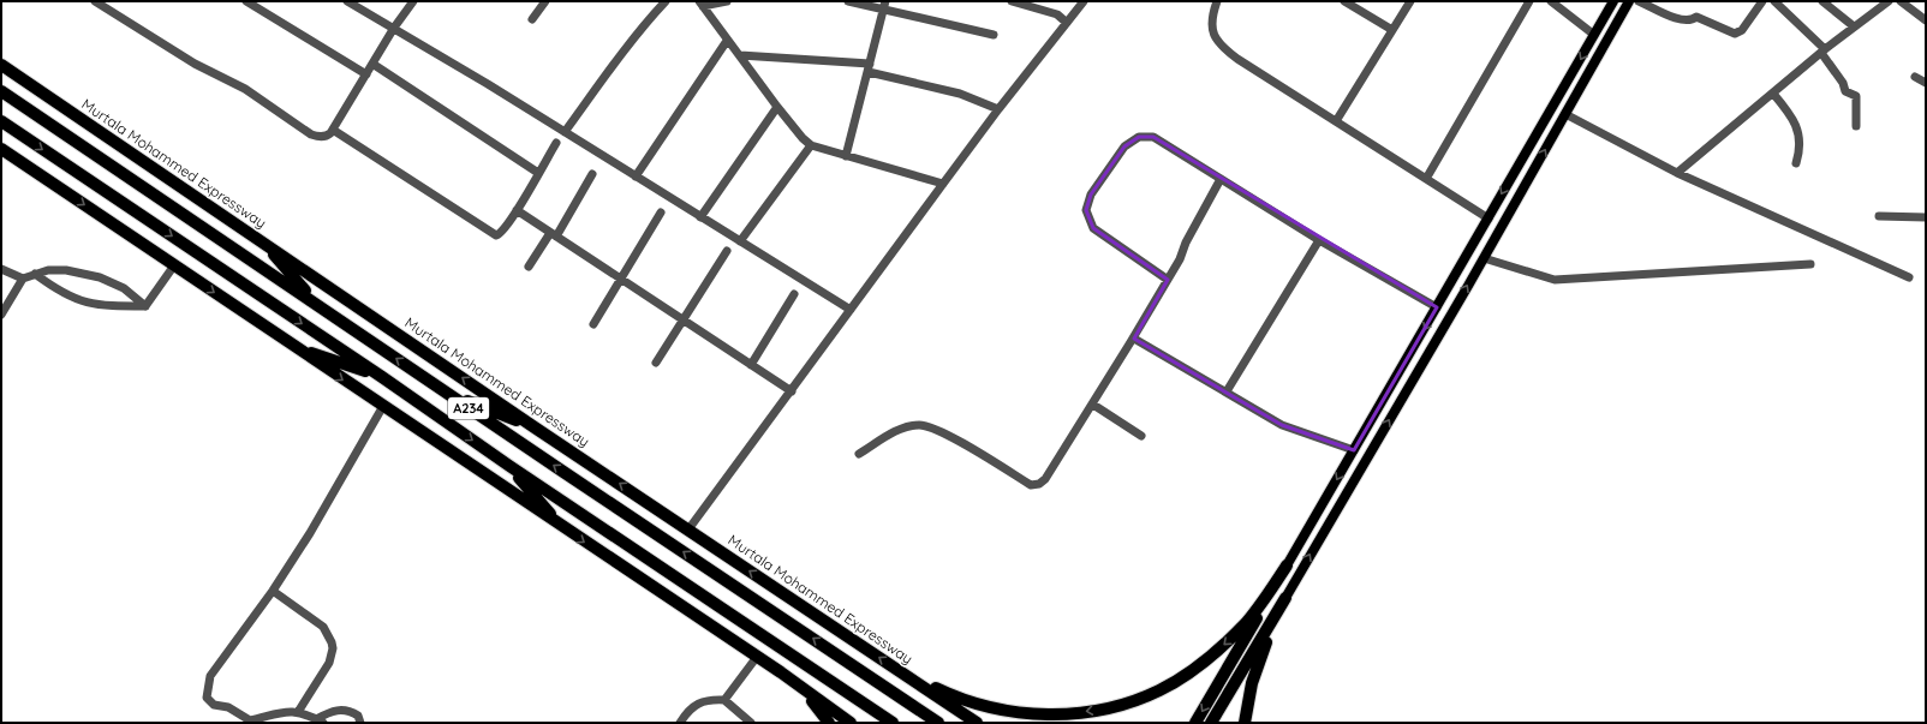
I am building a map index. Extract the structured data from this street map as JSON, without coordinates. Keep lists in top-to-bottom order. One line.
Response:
{"streets":{"highway":["Murtala Mohammed Expressway","A234"]}}
